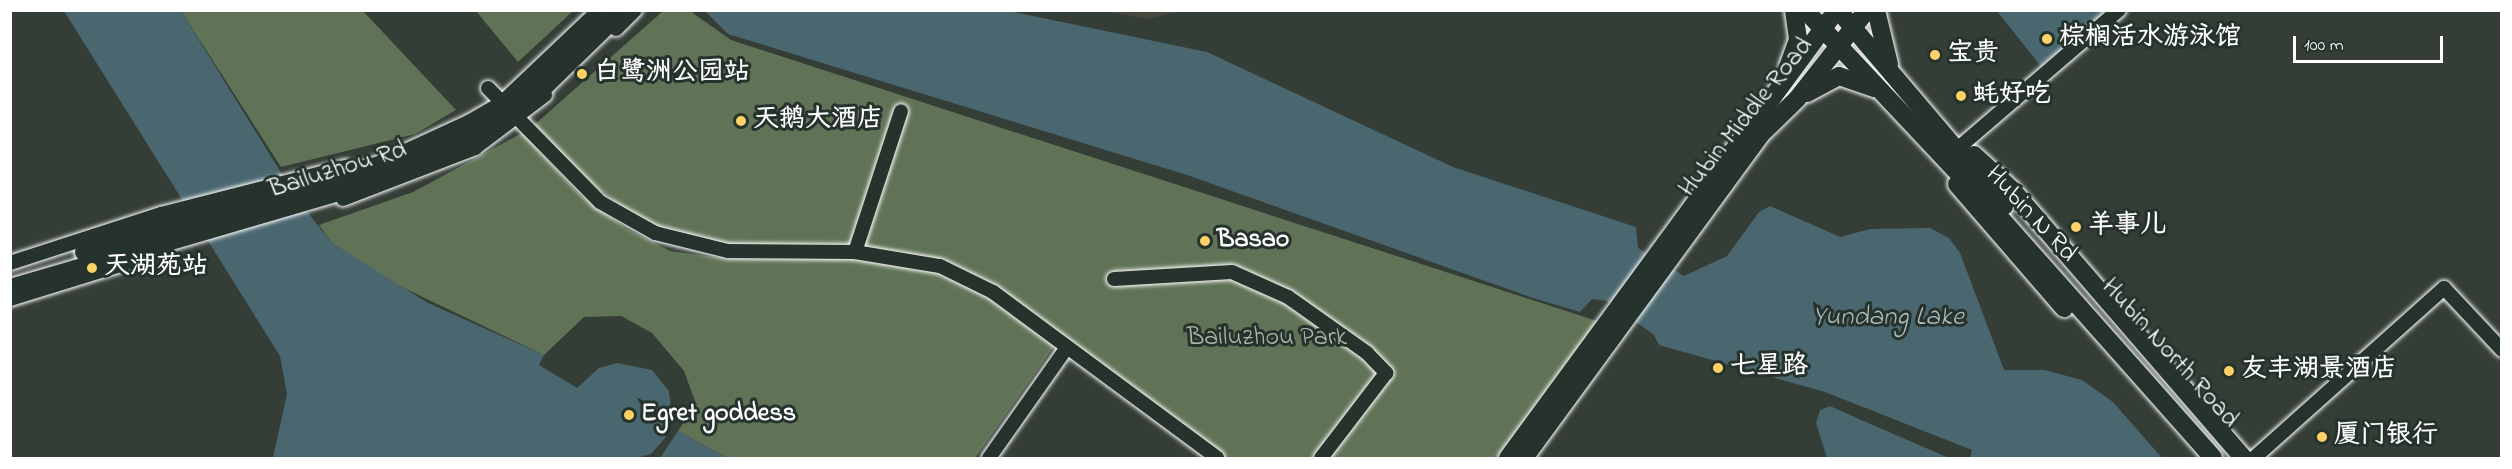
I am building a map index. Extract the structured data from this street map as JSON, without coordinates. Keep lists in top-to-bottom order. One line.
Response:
{"streets":{"main road":["Hubin Middle Road","Bailuzhou Rd","Hubin N Rd","Hubin North Road"]},"crossings":[["Hubin Middle Road","Hubin N Rd"],["Hubin Middle Road","Hubin North Road"]],"water":["Yundang Lake"],"parks":["Bailuzhou Park"],"places":["棕榈活水游泳馆","宝贵","白鹭洲公园站","蚝好吃","天鹅大酒店","羊事儿","Basao","天湖苑站","七星路","友丰湖景酒店","Egret goddess","厦门银行"],"scale_bar":"100 m"}
